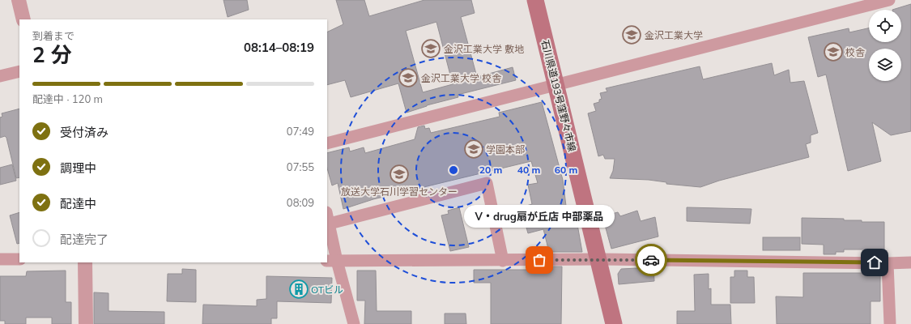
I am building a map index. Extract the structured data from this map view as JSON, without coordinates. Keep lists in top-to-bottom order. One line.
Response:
{"streets":{"main road":["石川県道193号窪野々市線"]},"places":{"school or university":["金沢工業大学","金沢工業大学 敷地","校舎","金沢工業大学 校舎","学園本部","放送大学石川学習センター"],"other":["V・drug扇が丘店 中部薬品"],"building":["OTビル"]},"page":{"heading":["2 分","到着まで","08:14–08:19"],"bar":"配達中 · 120 m","list":[["受付済み","07:49"],["調理中","07:55"],["配達中","08:09"],"配達完了"],"bubble":"V・drug扇が丘店 中部薬品"},"rings":["20 m","40 m","60 m"]}
